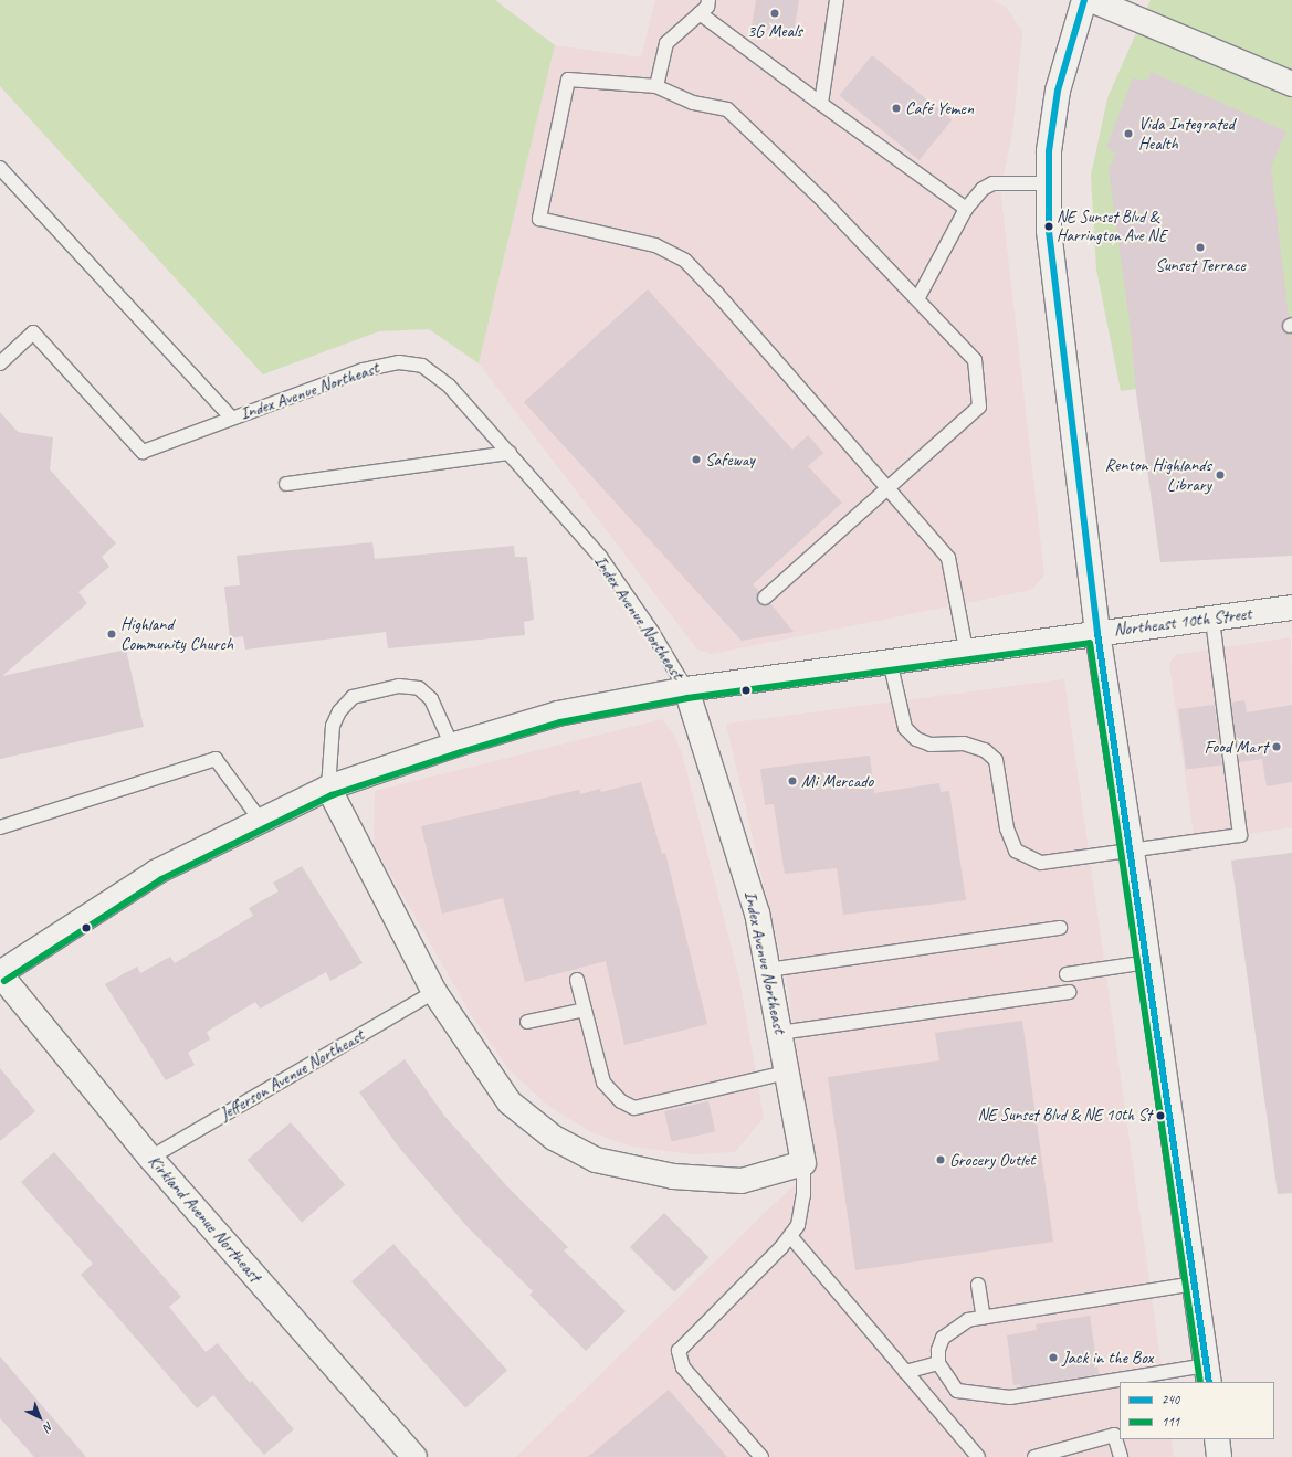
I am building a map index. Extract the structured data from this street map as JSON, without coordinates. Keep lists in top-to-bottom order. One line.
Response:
{"streets":{"street":["Index Avenue Northeast","Northeast 10th Street","Kirkland Avenue Northeast"],"lane":["Jefferson Avenue Northeast"]},"crossings":[["Index Avenue Northeast","Northeast 10th Street"],["Northeast 10th Street","Kirkland Avenue Northeast"],["Jefferson Avenue Northeast","Kirkland Avenue Northeast"]],"places":["3G Meals","Café Yemen","Vida Integrated Health","NE Sunset Blvd & Harrington Ave NE","Sunset Terrace","Safeway","Renton Highlands Library","Highland Community Church","Food Mart","Mi Mercado","NE Sunset Blvd & NE 10th St","Grocery Outlet","Jack in the Box"],"lines":["transit line 240","transit line 111"],"legend":["240","111"],"north":"bottom right"}
